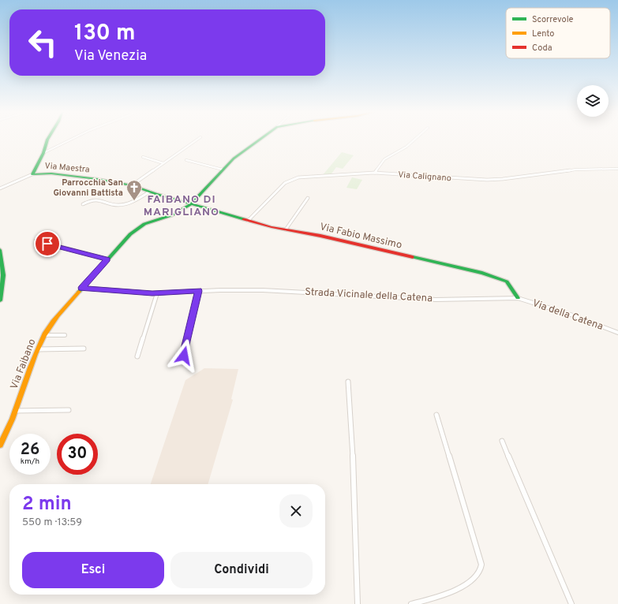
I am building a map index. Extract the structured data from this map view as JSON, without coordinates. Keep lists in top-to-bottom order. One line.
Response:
{"streets":{"street":["Via Maestra","Via Calignano","Via Fabio Massimo","Strada Vicinale della Catena","Via della Catena","Via Faibano"]},"crossings":[["Via Maestra","Via Fabio Massimo"],["Via Maestra","Via Faibano"],["Via Calignano","Via Fabio Massimo"],["Via Fabio Massimo","Strada Vicinale della Catena"],["Via Fabio Massimo","Via della Catena"],["Via Fabio Massimo","Via Faibano"],["Strada Vicinale della Catena","Via della Catena"],["Strada Vicinale della Catena","Via Faibano"]],"districts":["FAIBANO DI MARIGLIANO"],"places":{"church":["Parrocchia San Giovanni Battista"]},"legend":["Scorrevole","Lento","Coda"],"page":{"turn":["130 m","Via Venezia"],"speed":"26 km/h","limit":"30","heading":["2 min","550 m · 13:59"],"buttons":["Esci","Condividi"]}}
